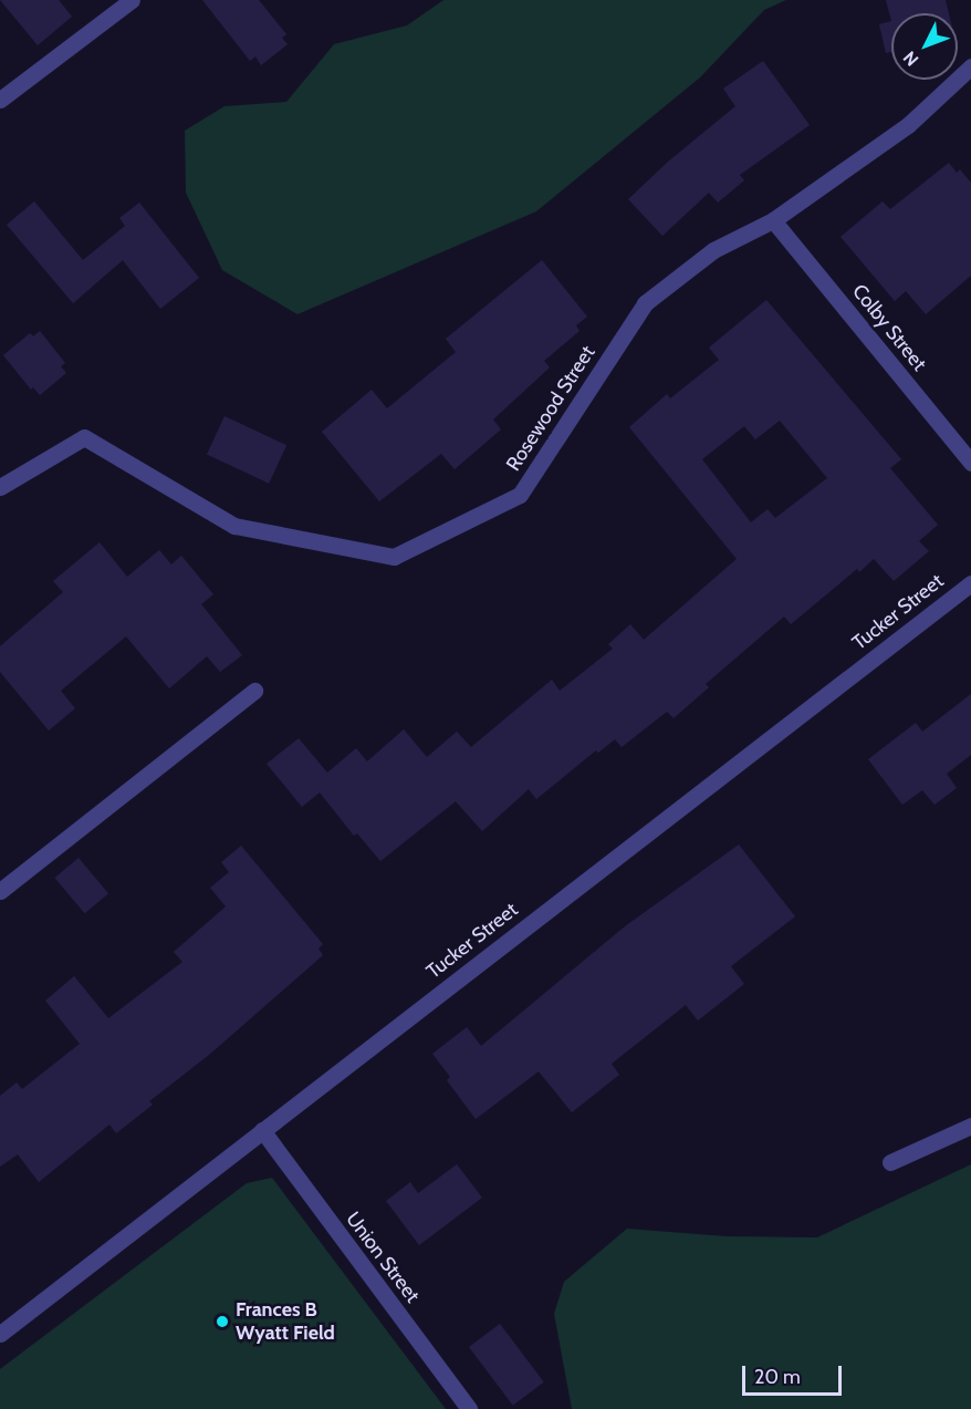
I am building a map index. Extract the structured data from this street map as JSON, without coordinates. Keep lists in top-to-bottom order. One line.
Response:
{"streets":{"street":["Colby Street","Rosewood Street","Tucker Street","Union Street"]},"crossings":[["Colby Street","Rosewood Street"],["Tucker Street","Union Street"]],"places":["Frances B Wyatt Field"],"scale_bar":"20 m","north":"bottom left"}
